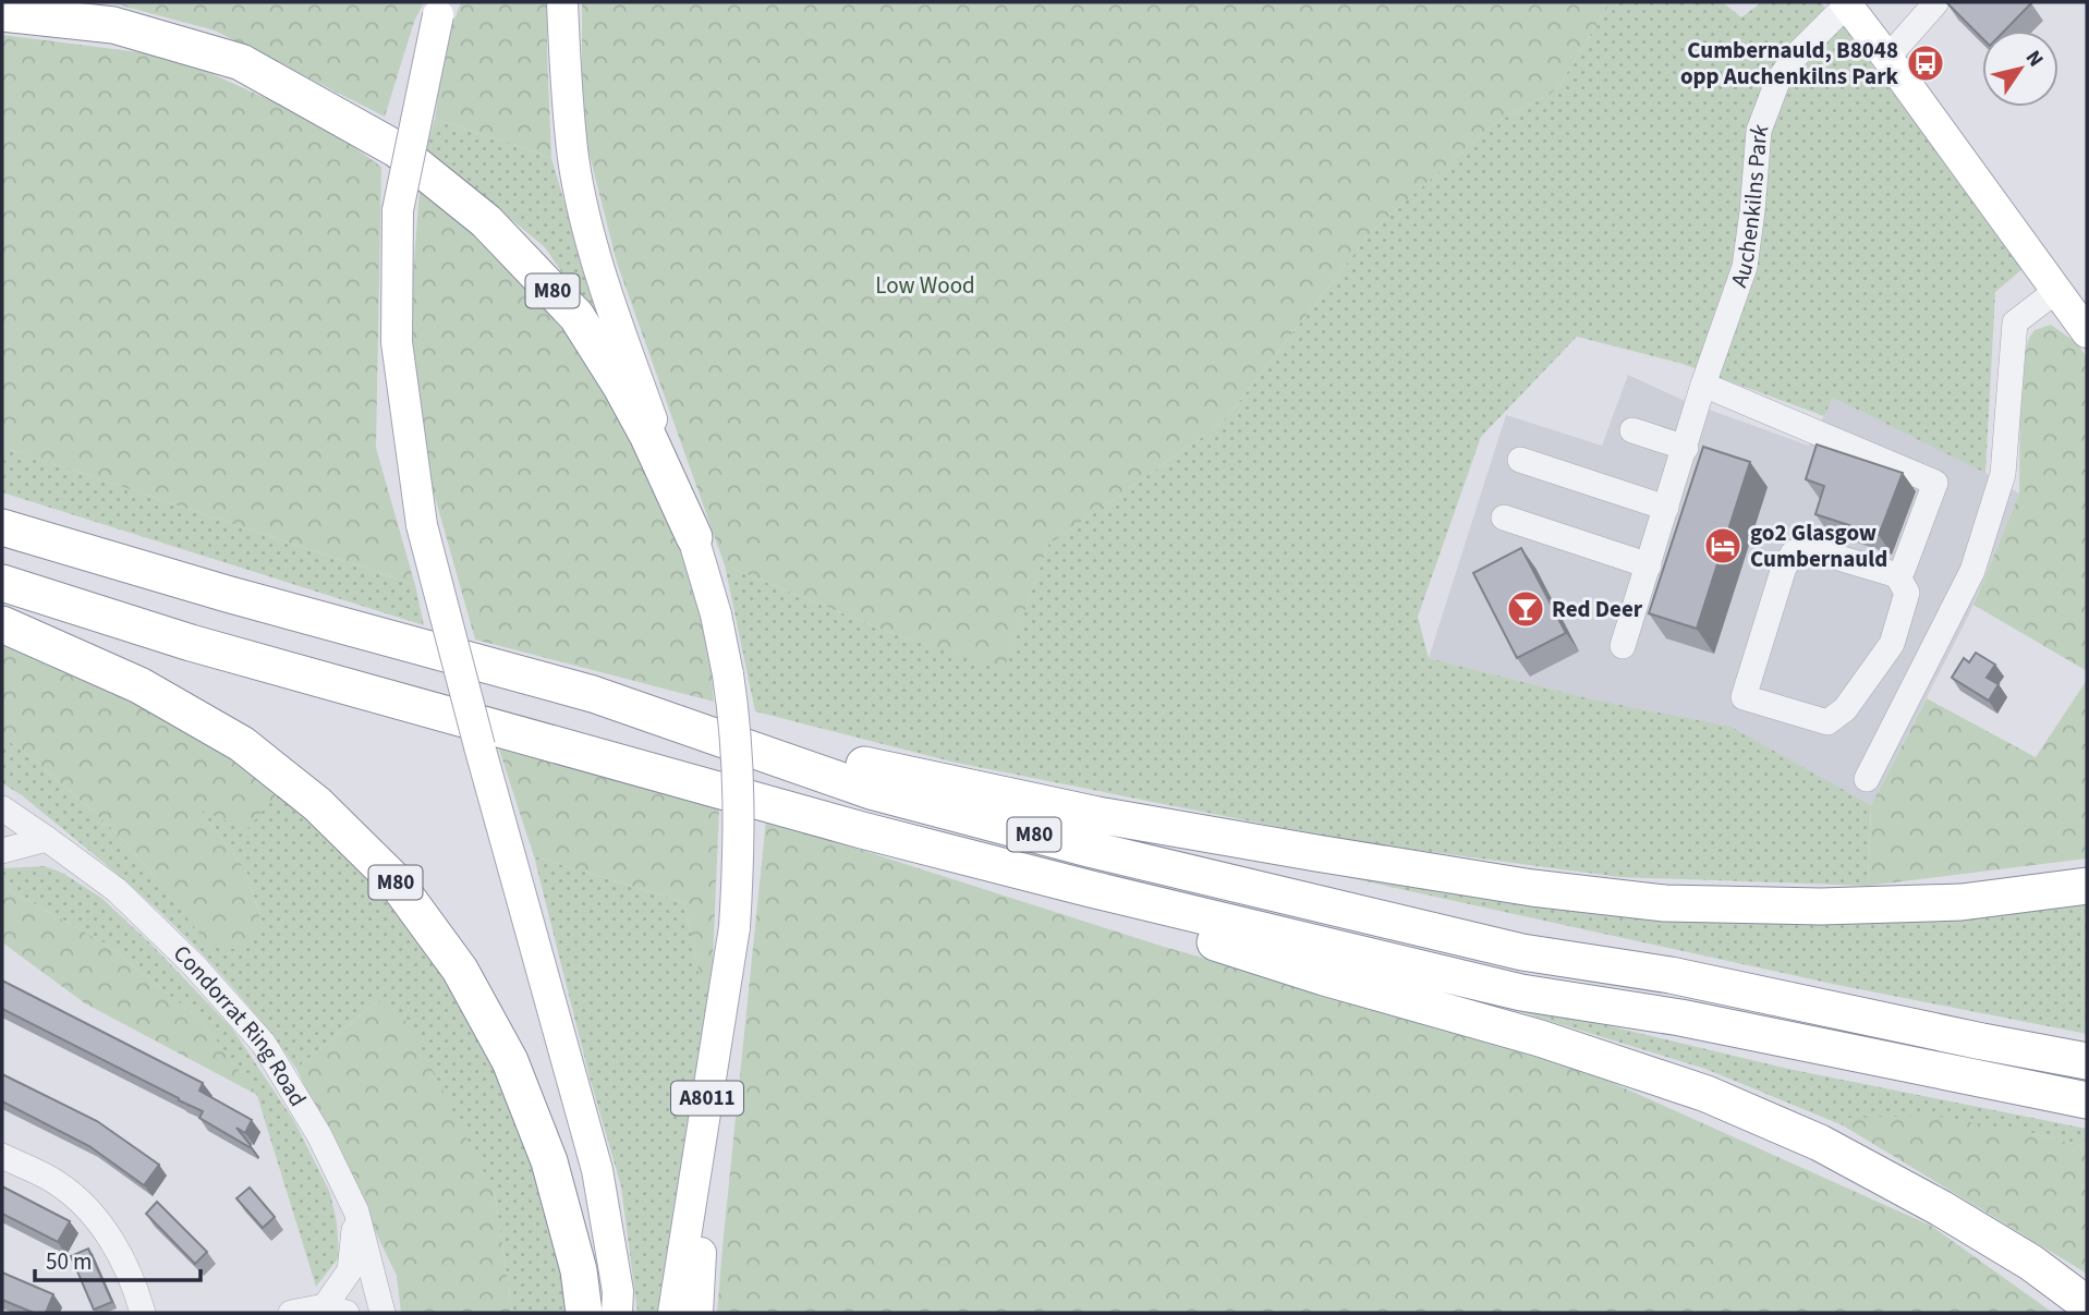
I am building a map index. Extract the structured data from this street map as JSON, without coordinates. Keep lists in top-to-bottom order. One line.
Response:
{"streets":{"highway":["M80"],"main road":["A8011"],"street":["Auchenkilns Park","Condorrat Ring Road"]},"crossings":[["M80","A8011"]],"parks":["Low Wood"],"places":{"bus stop":["Cumbernauld, B8048 opp Auchenkilns Park"],"hotel":["go2 Glasgow Cumbernauld"],"bar":["Red Deer"]},"scale_bar":"50 m","north":"top right"}
